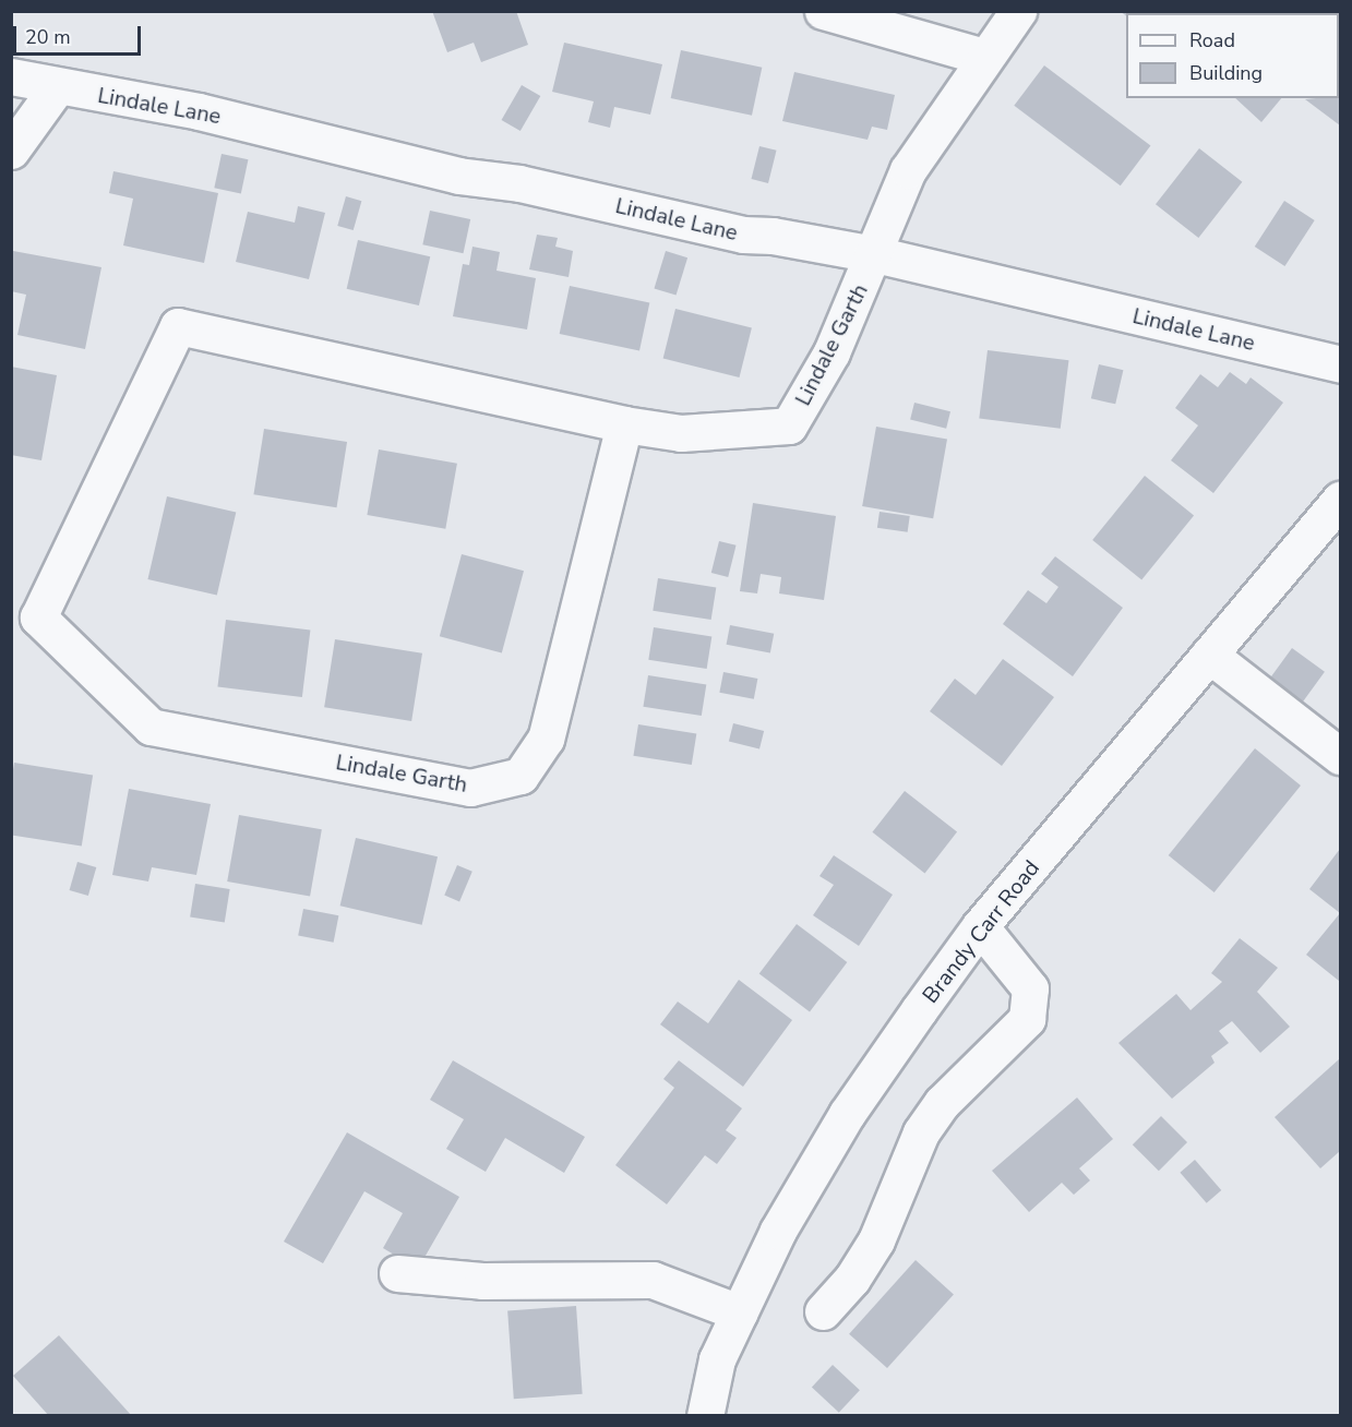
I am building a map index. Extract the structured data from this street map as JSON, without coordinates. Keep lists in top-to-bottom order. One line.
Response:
{"streets":{"street":["Lindale Lane","Lindale Garth","Brandy Carr Road"]},"crossings":[["Lindale Lane","Lindale Garth"]],"legend":["Road","Building"],"scale_bar":"20 m"}
